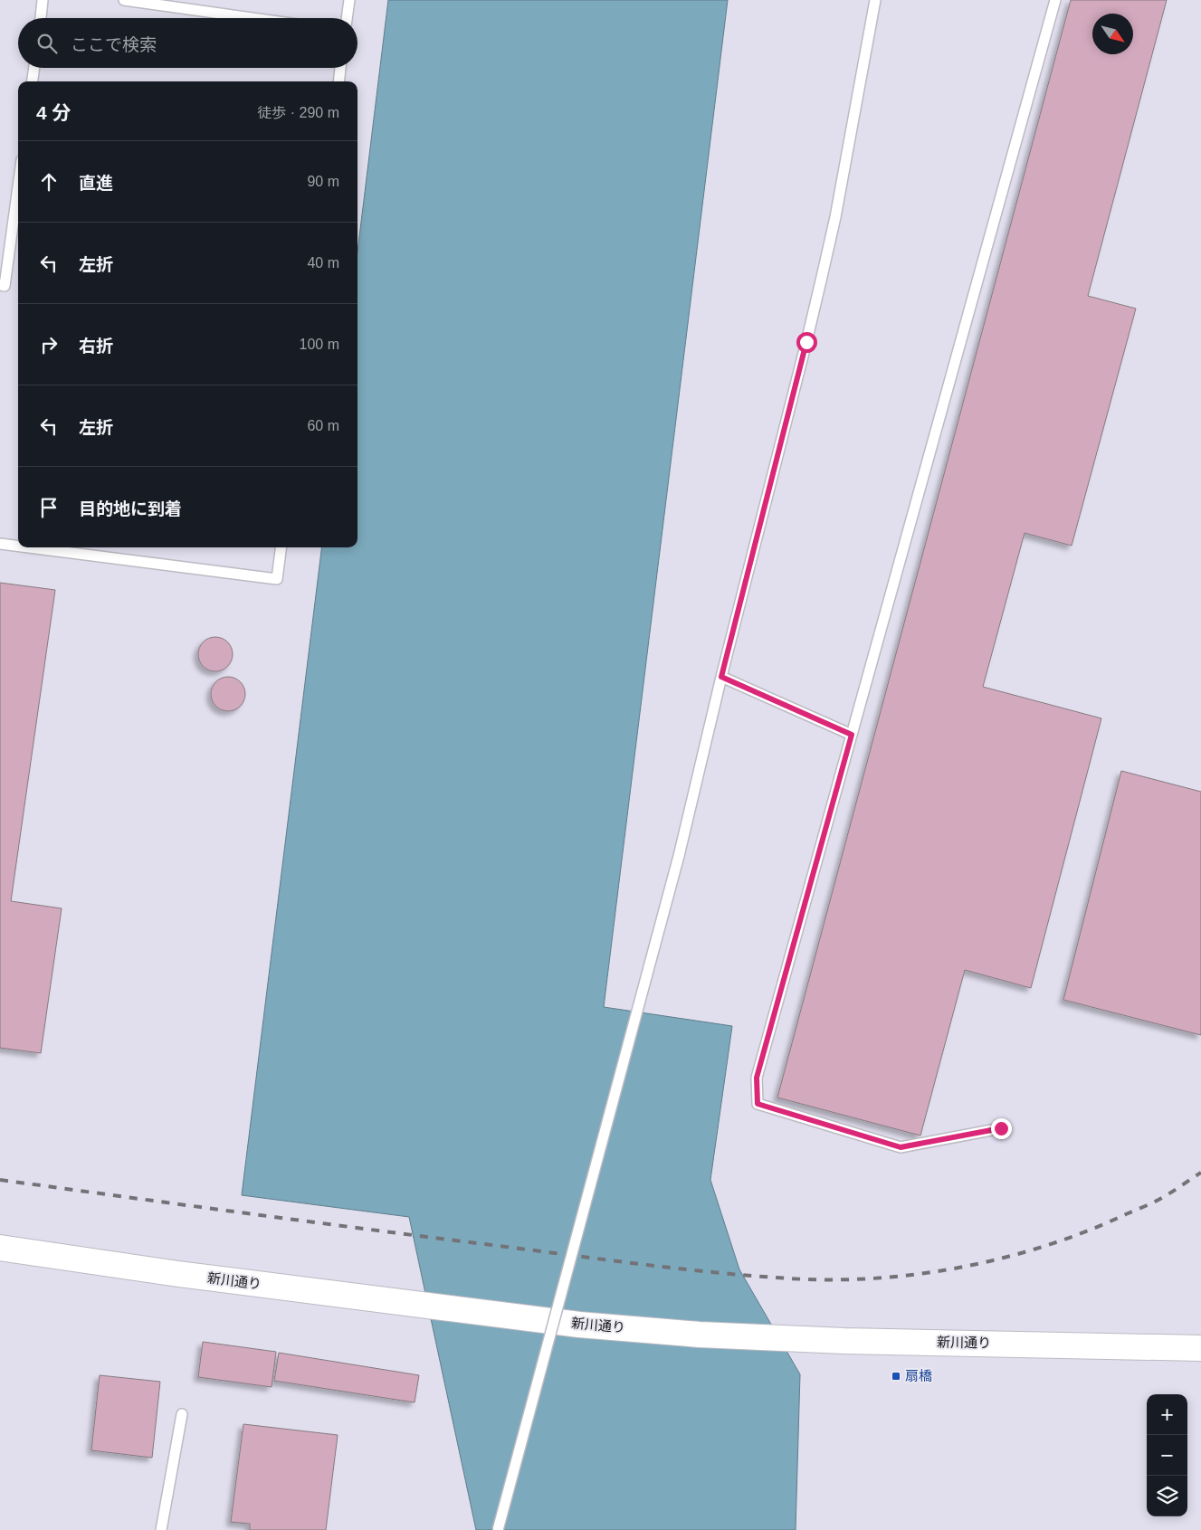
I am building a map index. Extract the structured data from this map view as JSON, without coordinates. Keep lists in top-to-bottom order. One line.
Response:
{"streets":{"main road":["新川通り"]},"places":{"transit":["扇橋"]},"north":"bottom right","page":{"search":"ここで検索","heading":["4 分","徒歩 · 290 m"],"list":[["直進","90 m"],["左折","40 m"],["右折","100 m"],["左折","60 m"],"目的地に到着"],"map_buttons":["+","−"]}}
